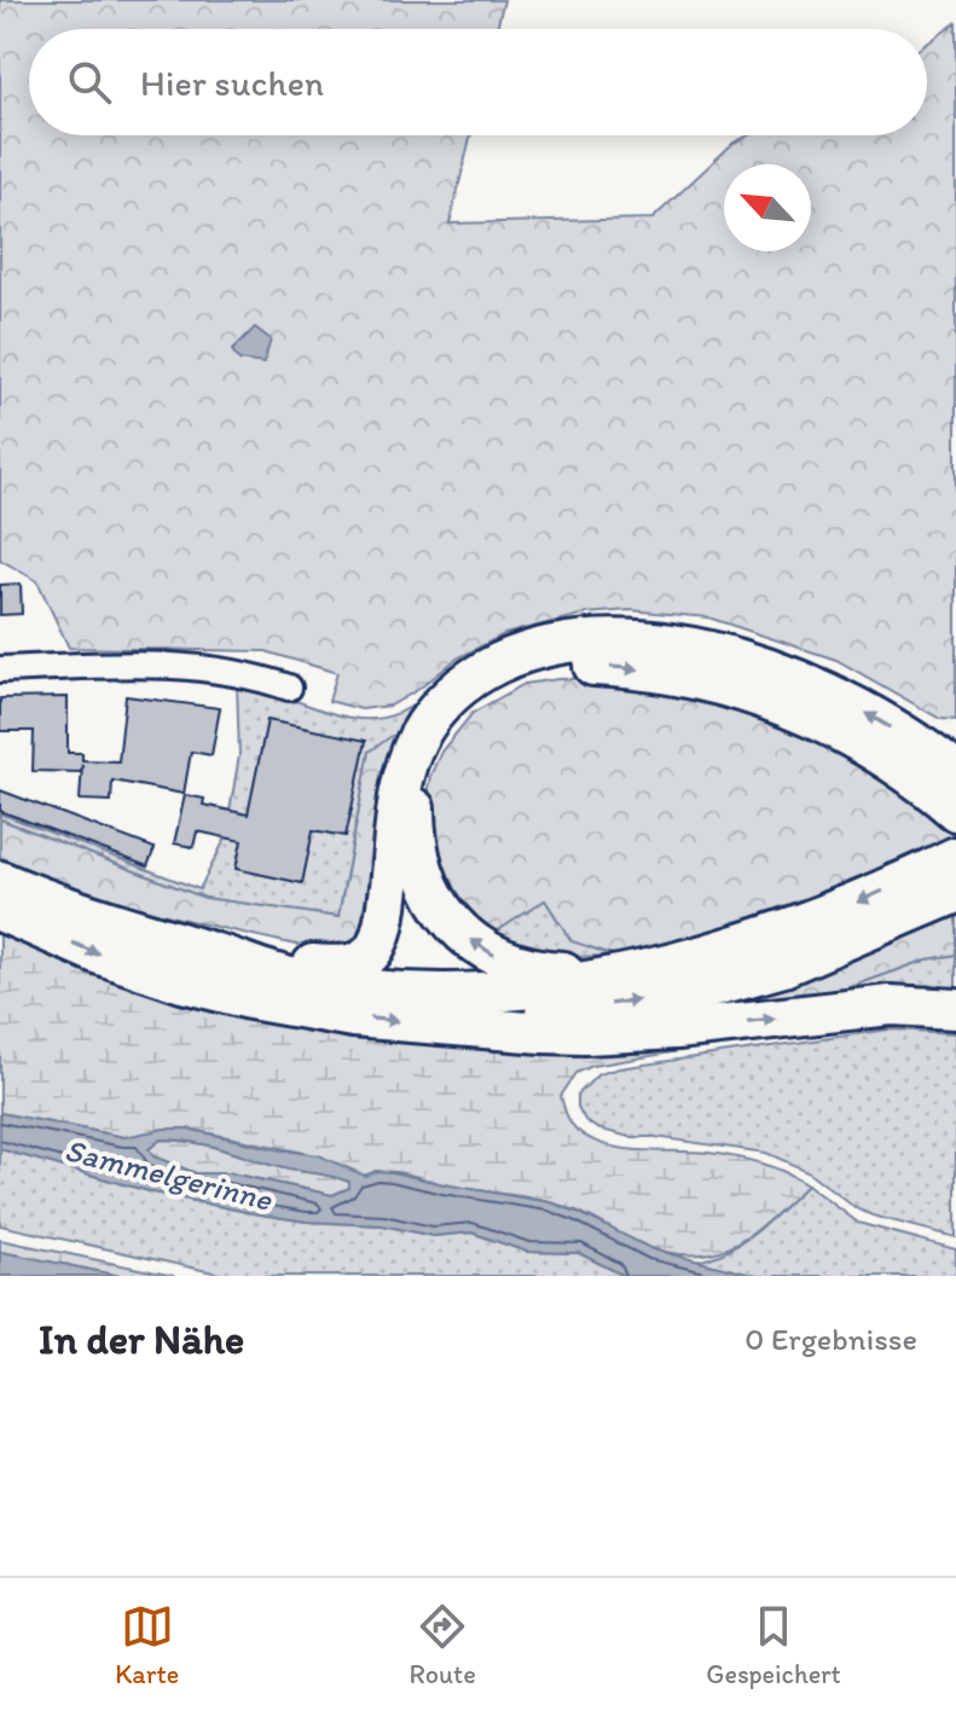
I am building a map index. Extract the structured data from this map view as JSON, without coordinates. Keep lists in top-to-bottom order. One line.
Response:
{"water":["Sammelgerinne"],"north":"top left","page":{"search":"Hier suchen","heading":["In der Nähe","0 Ergebnisse"],"nav":["Karte","Route","Gespeichert"]}}
